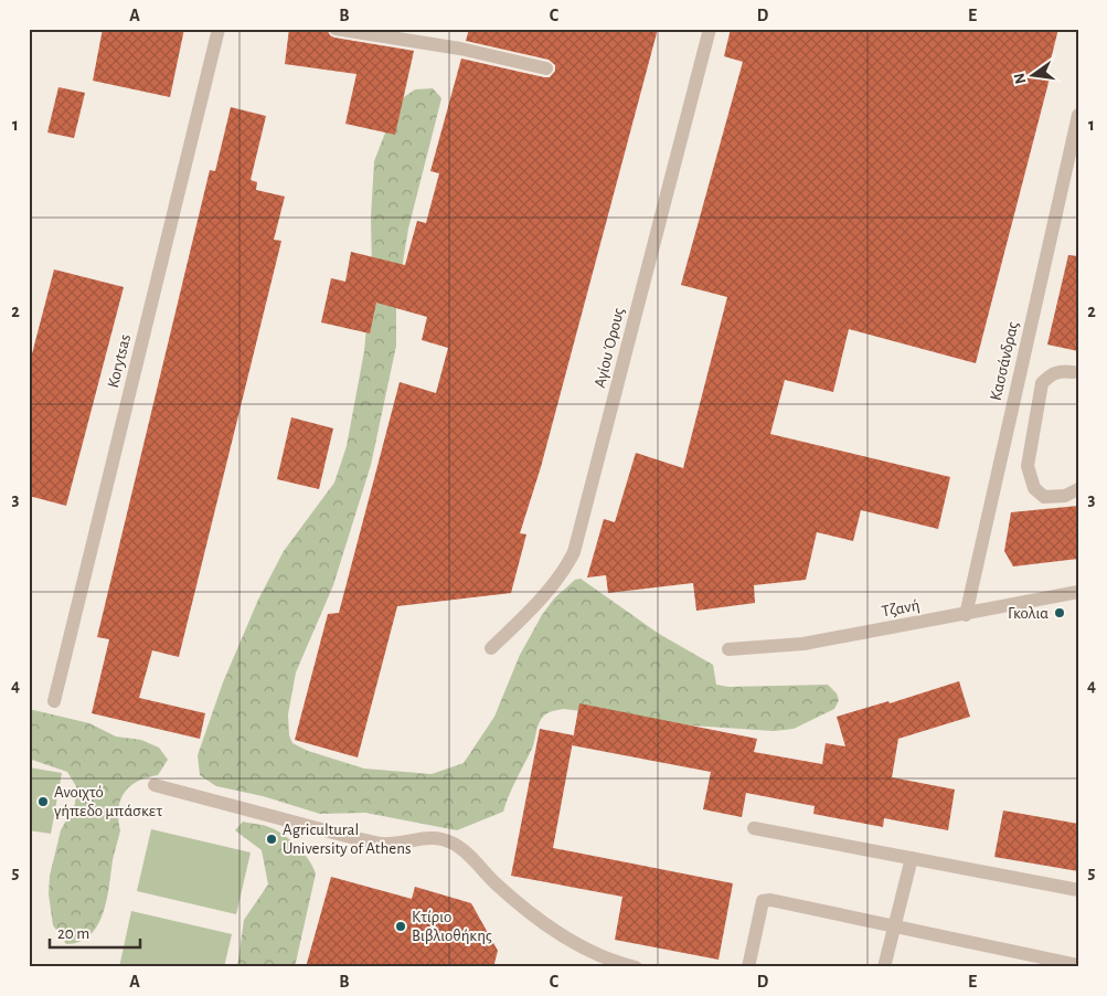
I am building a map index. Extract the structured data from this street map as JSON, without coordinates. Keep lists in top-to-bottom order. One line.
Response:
{"streets":{"street":["Αγίου Όρους","Korytsas","Κασσάνδρας","Τζανή"]},"crossings":[["Κασσάνδρας","Τζανή"]],"places":["Γκολια","Ανοιχτό γήπεδο μπάσκετ","Agricultural University of Athens","Κτίριο Βιβλιοθήκης"],"scale_bar":"20 m","north":"left","grid":{"columns":["A","B","C","D","E"],"rows":["1","2","3","4","5"]}}
